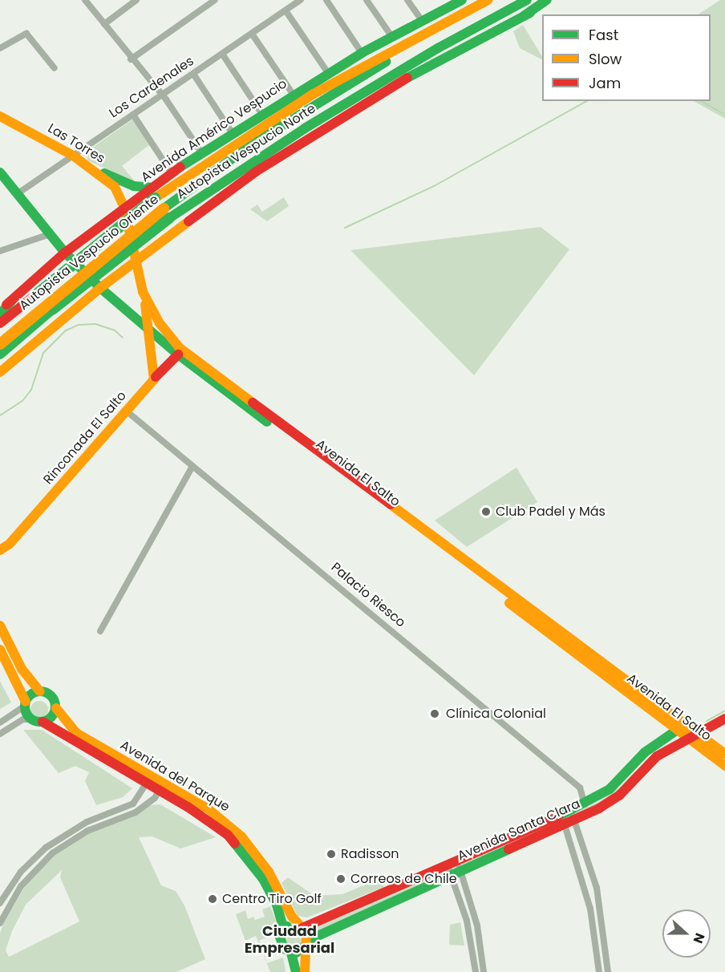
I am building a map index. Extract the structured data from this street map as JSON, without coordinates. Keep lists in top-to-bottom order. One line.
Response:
{"streets":{"main road":["Avenida Américo Vespucio","Las Torres","Autopista Vespucio Norte","Autopista Vespucio Oriente","Rinconada El Salto","Avenida El Salto","Avenida del Parque","Avenida Santa Clara"],"street":["Los Cardenales","Palacio Riesco"]},"crossings":[["Los Cardenales","Las Torres"],["Los Cardenales","Avenida El Salto"],["Avenida Américo Vespucio","Las Torres"],["Avenida Américo Vespucio","Autopista Vespucio Norte"],["Avenida Américo Vespucio","Avenida El Salto"],["Las Torres","Avenida El Salto"],["Autopista Vespucio Norte","Autopista Vespucio Oriente"],["Rinconada El Salto","Avenida El Salto"],["Rinconada El Salto","Palacio Riesco"],["Avenida El Salto","Avenida Santa Clara"],["Palacio Riesco","Avenida Santa Clara"],["Avenida del Parque","Avenida Santa Clara"]],"districts":["Ciudad Empresarial"],"places":["Club Padel y Más","Clínica Colonial","Radisson","Correos de Chile","Centro Tiro Golf"],"legend":["Fast","Slow","Jam"],"north":"right"}
